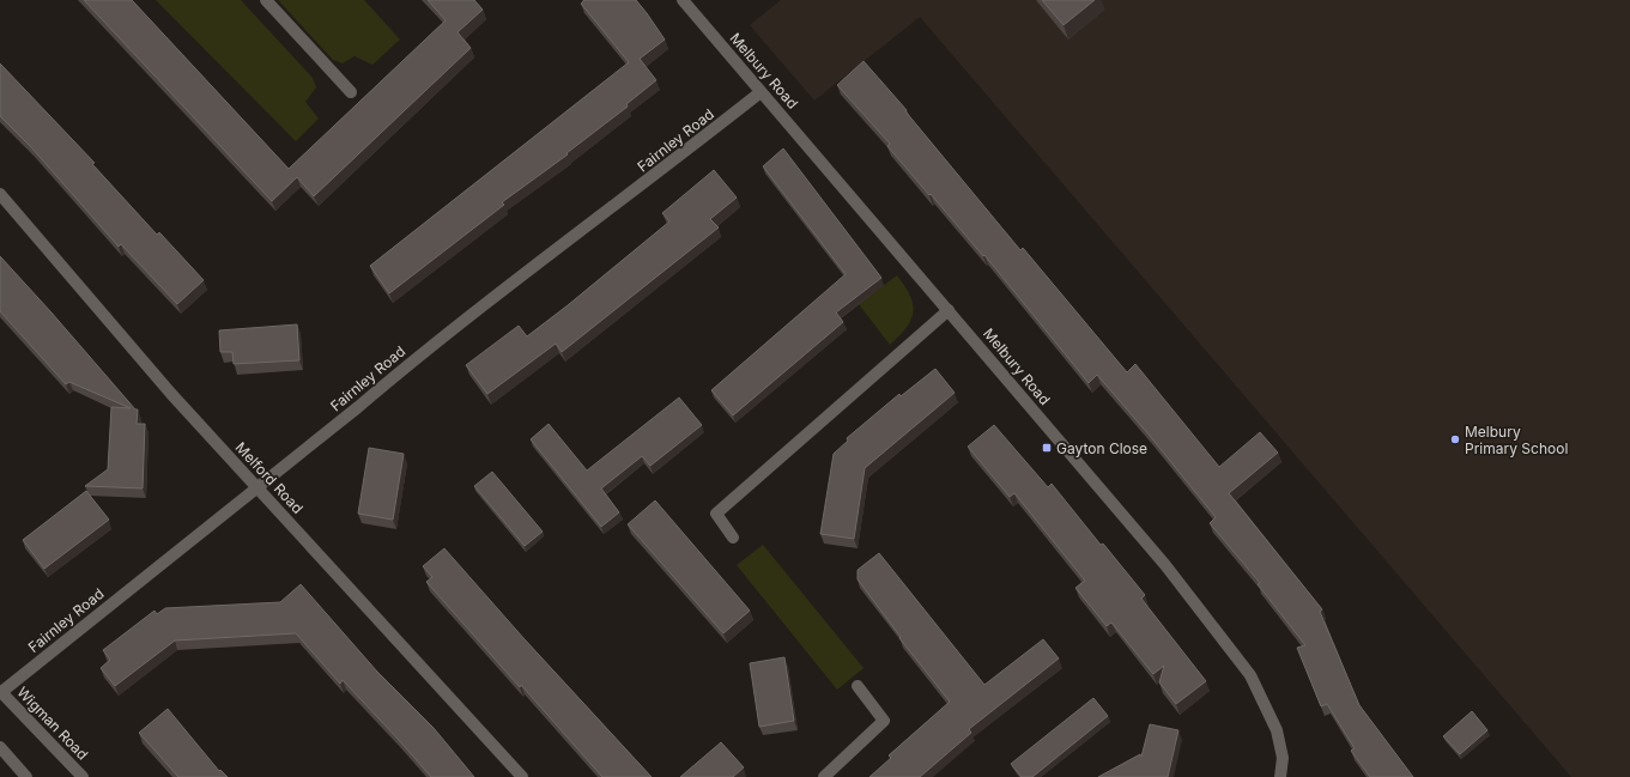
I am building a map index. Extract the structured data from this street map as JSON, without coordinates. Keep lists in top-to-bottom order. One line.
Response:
{"streets":{"street":["Melbury Road","Fairnley Road","Melford Road","Wigman Road"]},"crossings":[["Melbury Road","Fairnley Road"],["Fairnley Road","Melford Road"],["Fairnley Road","Wigman Road"]],"places":{"other":["Melbury Primary School"],"transit":["Gayton Close"]}}
